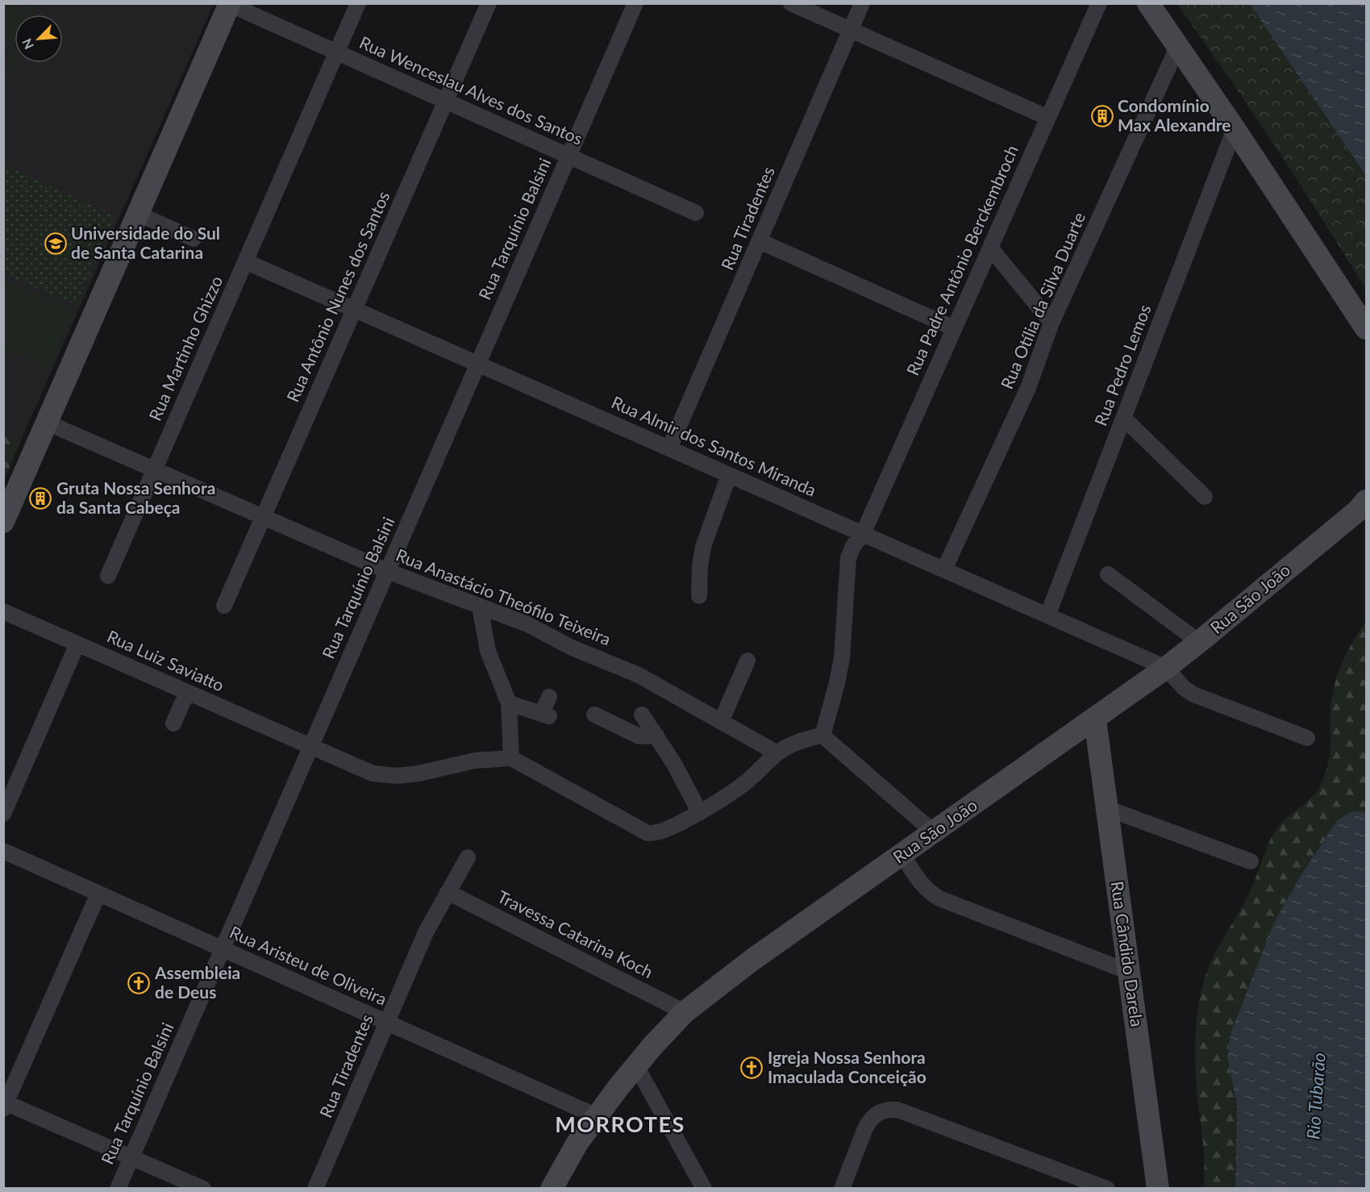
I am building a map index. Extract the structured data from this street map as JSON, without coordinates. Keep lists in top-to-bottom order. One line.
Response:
{"streets":{"main road":["Rua São João","Rua Cândido Darela"],"street":["Rua Wenceslau Alves dos Santos","Rua Tiradentes","Rua Tarquínio Balsini","Rua Padre Antônio Berckembroch","Rua Antônio Nunes dos Santos","Rua Otília da Silva Duarte","Rua Martinho Ghizzo","Rua Pedro Lemos","Rua Almir dos Santos Miranda","Rua Anastácio Theófilo Teixeira","Rua Luiz Saviatto","Travessa Catarina Koch","Rua Aristeu de Oliveira"]},"crossings":[["Rua Wenceslau Alves dos Santos","Rua Tarquínio Balsini"],["Rua Wenceslau Alves dos Santos","Rua Antônio Nunes dos Santos"],["Rua Wenceslau Alves dos Santos","Rua Martinho Ghizzo"],["Rua Tiradentes","Rua Almir dos Santos Miranda"],["Rua Tiradentes","Travessa Catarina Koch"],["Rua Tiradentes","Rua Aristeu de Oliveira"],["Rua Tarquínio Balsini","Rua Almir dos Santos Miranda"],["Rua Tarquínio Balsini","Rua Anastácio Theófilo Teixeira"],["Rua Tarquínio Balsini","Rua Luiz Saviatto"],["Rua Tarquínio Balsini","Rua Aristeu de Oliveira"],["Rua Padre Antônio Berckembroch","Rua Almir dos Santos Miranda"],["Rua Antônio Nunes dos Santos","Rua Almir dos Santos Miranda"],["Rua Antônio Nunes dos Santos","Rua Anastácio Theófilo Teixeira"],["Rua Otília da Silva Duarte","Rua Almir dos Santos Miranda"],["Rua Martinho Ghizzo","Rua Almir dos Santos Miranda"],["Rua Martinho Ghizzo","Rua Anastácio Theófilo Teixeira"],["Rua Pedro Lemos","Rua Almir dos Santos Miranda"],["Rua Almir dos Santos Miranda","Rua São João"],["Rua São João","Travessa Catarina Koch"],["Rua São João","Rua Cândido Darela"],["Rua São João","Rua Aristeu de Oliveira"]],"districts":["MORROTES"],"water":["Rio Tubarão"],"places":{"building":["Condomínio Max Alexandre","Gruta Nossa Senhora da Santa Cabeça"],"school or university":["Universidade do Sul de Santa Catarina"],"church":["Assembleia de Deus","Igreja Nossa Senhora Imaculada Conceição"]},"north":"bottom left"}
